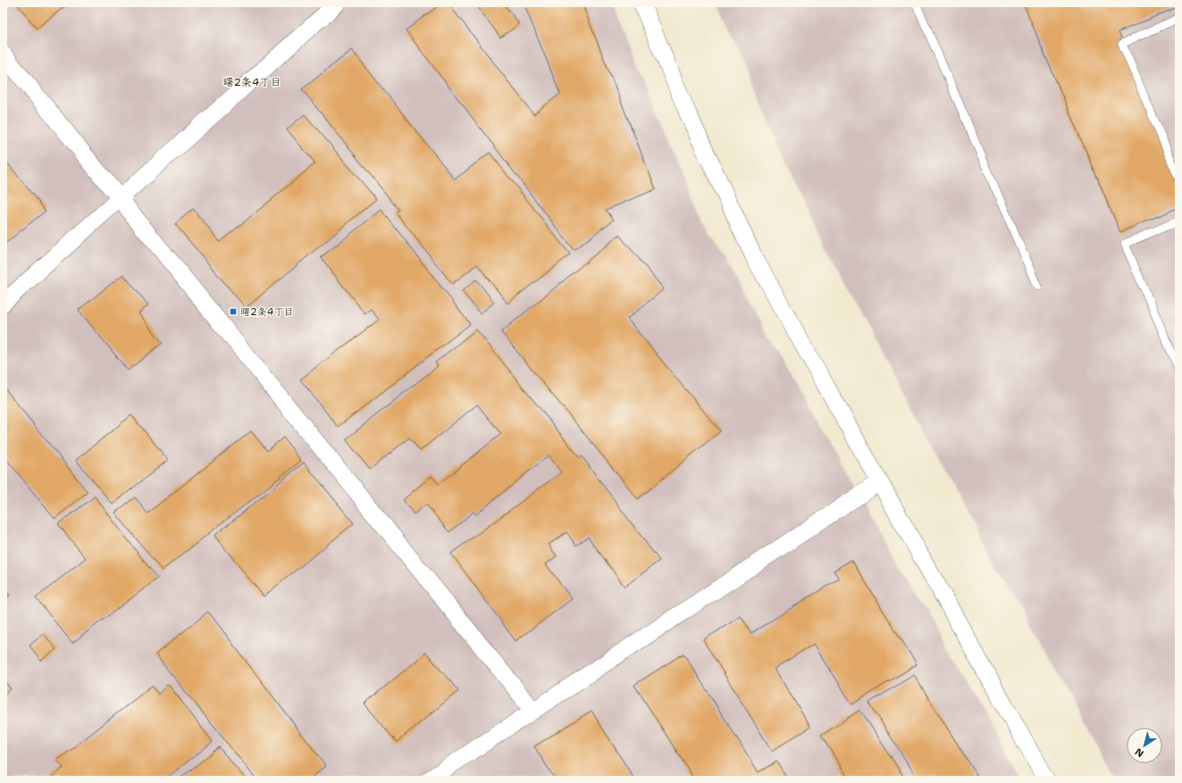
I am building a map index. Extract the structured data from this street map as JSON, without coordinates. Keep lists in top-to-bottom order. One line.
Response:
{"districts":["曙2条4丁目"],"places":{"transit":["曙2条4丁目"]},"north":"bottom left"}
